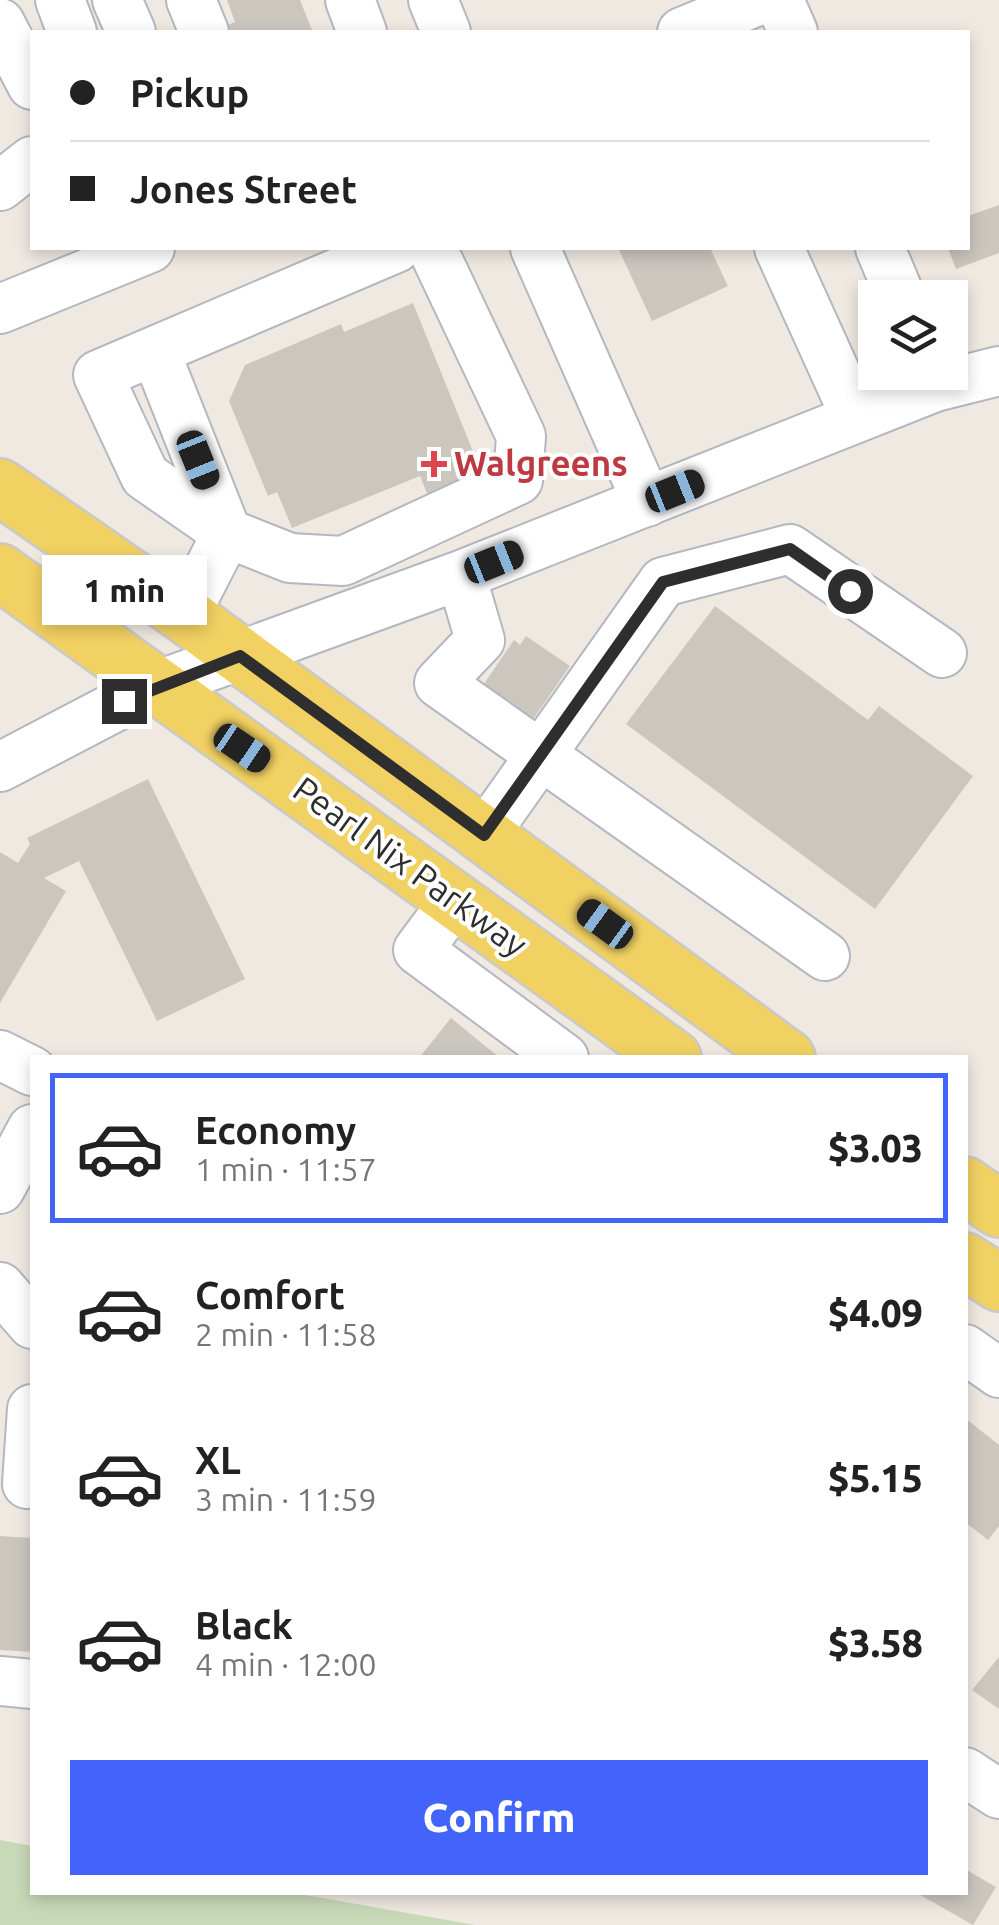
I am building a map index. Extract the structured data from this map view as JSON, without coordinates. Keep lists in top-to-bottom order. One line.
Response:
{"streets":{"main road":["Pearl Nix Parkway"]},"places":{"health":["Walgreens"]},"page":{"banner":["Pickup","Jones Street"],"bubble":"1 min","list":[{"name":"Economy","note":"1 min · 11:57","value":"$3.03"},{"name":"Comfort","note":"2 min · 11:58","value":"$4.09"},{"name":"XL","note":"3 min · 11:59","value":"$5.15"},{"name":"Black","note":"4 min · 12:00","value":"$3.58"}],"buttons":"Confirm"}}
